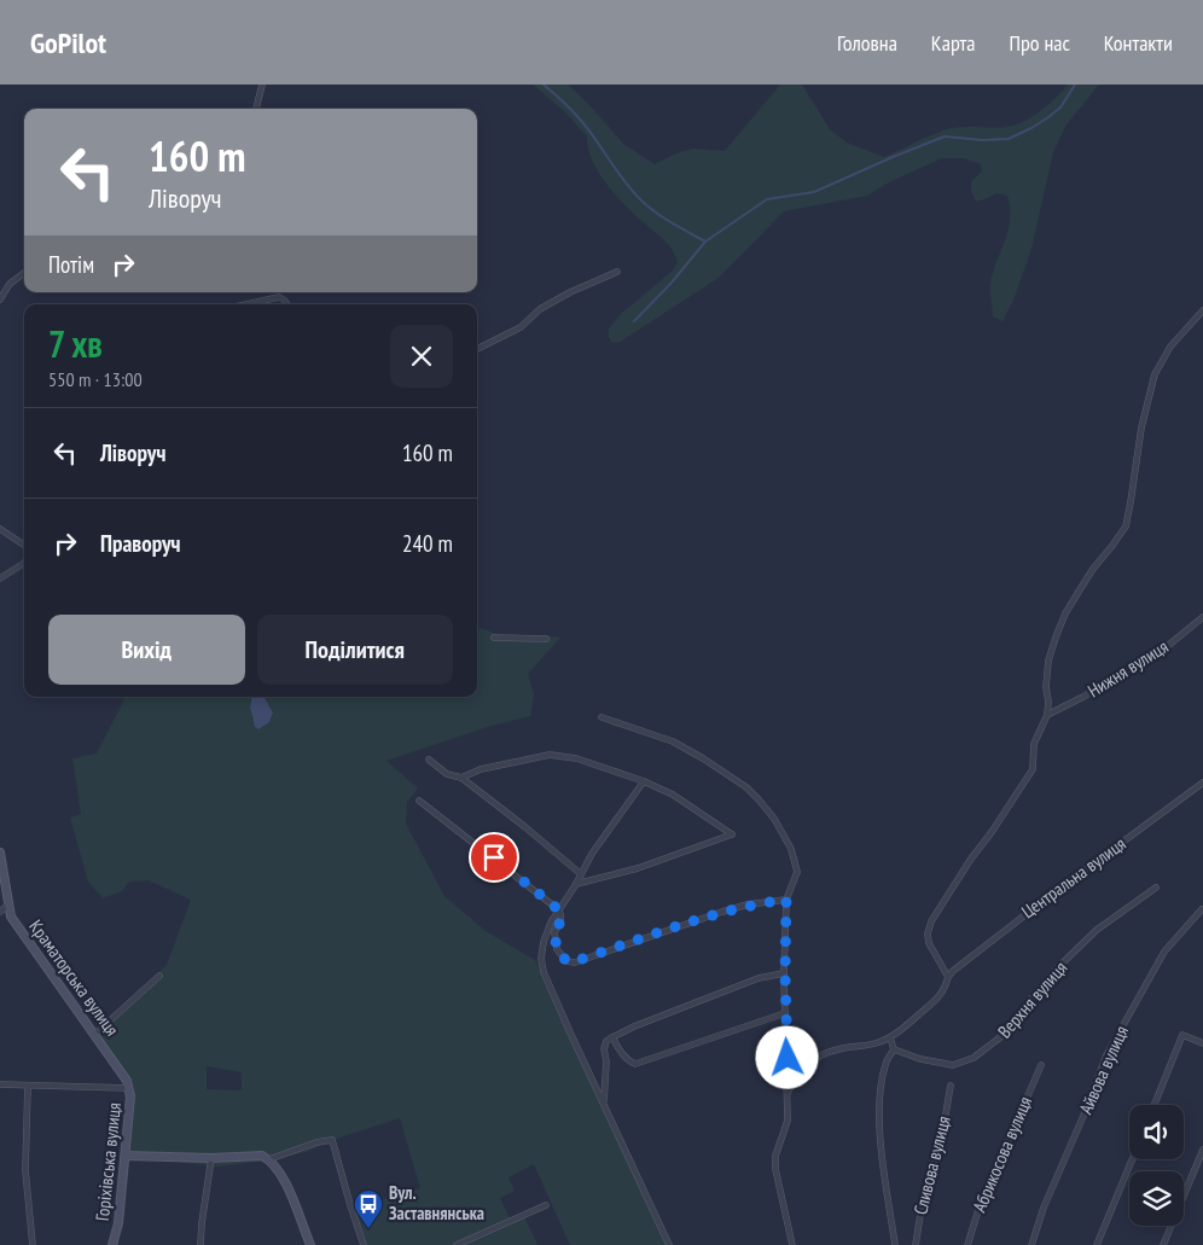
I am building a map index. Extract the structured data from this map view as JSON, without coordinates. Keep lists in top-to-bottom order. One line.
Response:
{"streets":{"street":["Нижня вулиця","Центральна вулиця","Краматорська вулиця","Верхня вулиця","Айвова вулиця","Абрикосова вулиця","Горіхівська вулиця","Сливова вулиця"]},"crossings":[["Краматорська вулиця","Горіхівська вулиця"]],"places":{"bus stop":["Вул. Заставнянська"]},"page":{"header":"GoPilot","nav":["Головна","Карта","Про нас","Контакти"],"turn":["160 m","Ліворуч"],"then":"Потім","heading":["7 хв","550 m · 13:00"],"list":[{"name":"Ліворуч","value":"160 m"},{"name":"Праворуч","value":"240 m"}],"buttons":["Вихід","Поділитися"]}}
